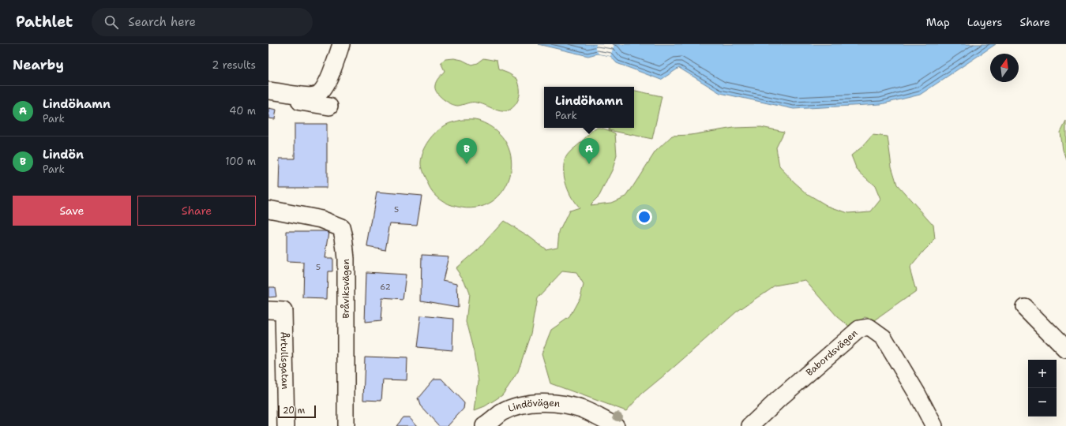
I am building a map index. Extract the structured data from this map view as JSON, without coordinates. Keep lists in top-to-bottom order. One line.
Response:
{"streets":{"street":["Bråviksvägen","Babordsvägen","Årtullsgatan","Lindövägen"]},"house_numbers":["5","5","62"],"scale_bar":"20 m","north":"top","page":{"header":"Pathlet","search":"Search here","nav":["Map","Layers","Share"],"heading":["Nearby","2 results"],"list":[{"mark":"A","name":"Lindöhamn","note":"Park","value":"40 m"},{"mark":"B","name":"Lindön","note":"Park","value":"100 m"}],"popup":["Lindöhamn","Park"],"pins":["A","B"],"buttons":["Save","Share"],"map_buttons":["+","−"],"scale":"20 m"}}
